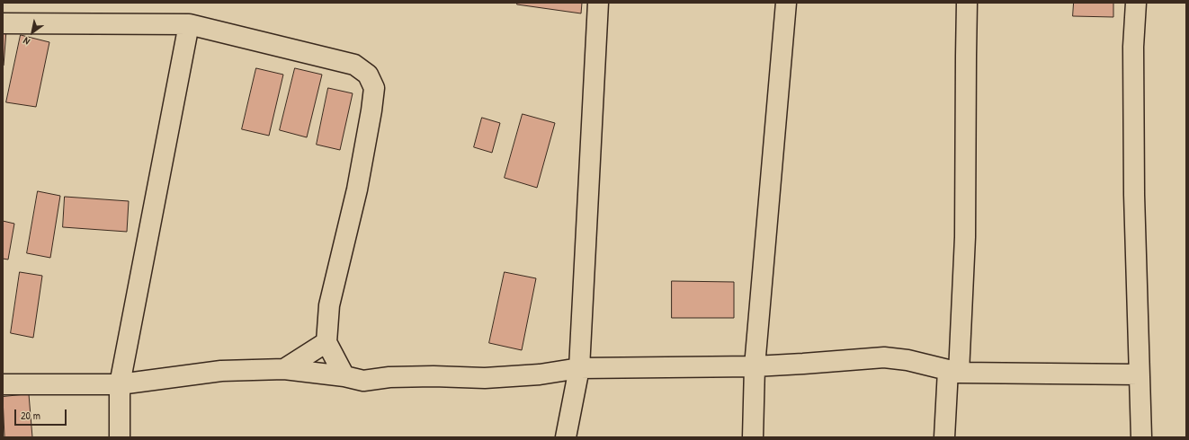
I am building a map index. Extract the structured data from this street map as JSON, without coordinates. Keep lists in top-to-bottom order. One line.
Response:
{"scale_bar":"20 m","north":"bottom left"}
